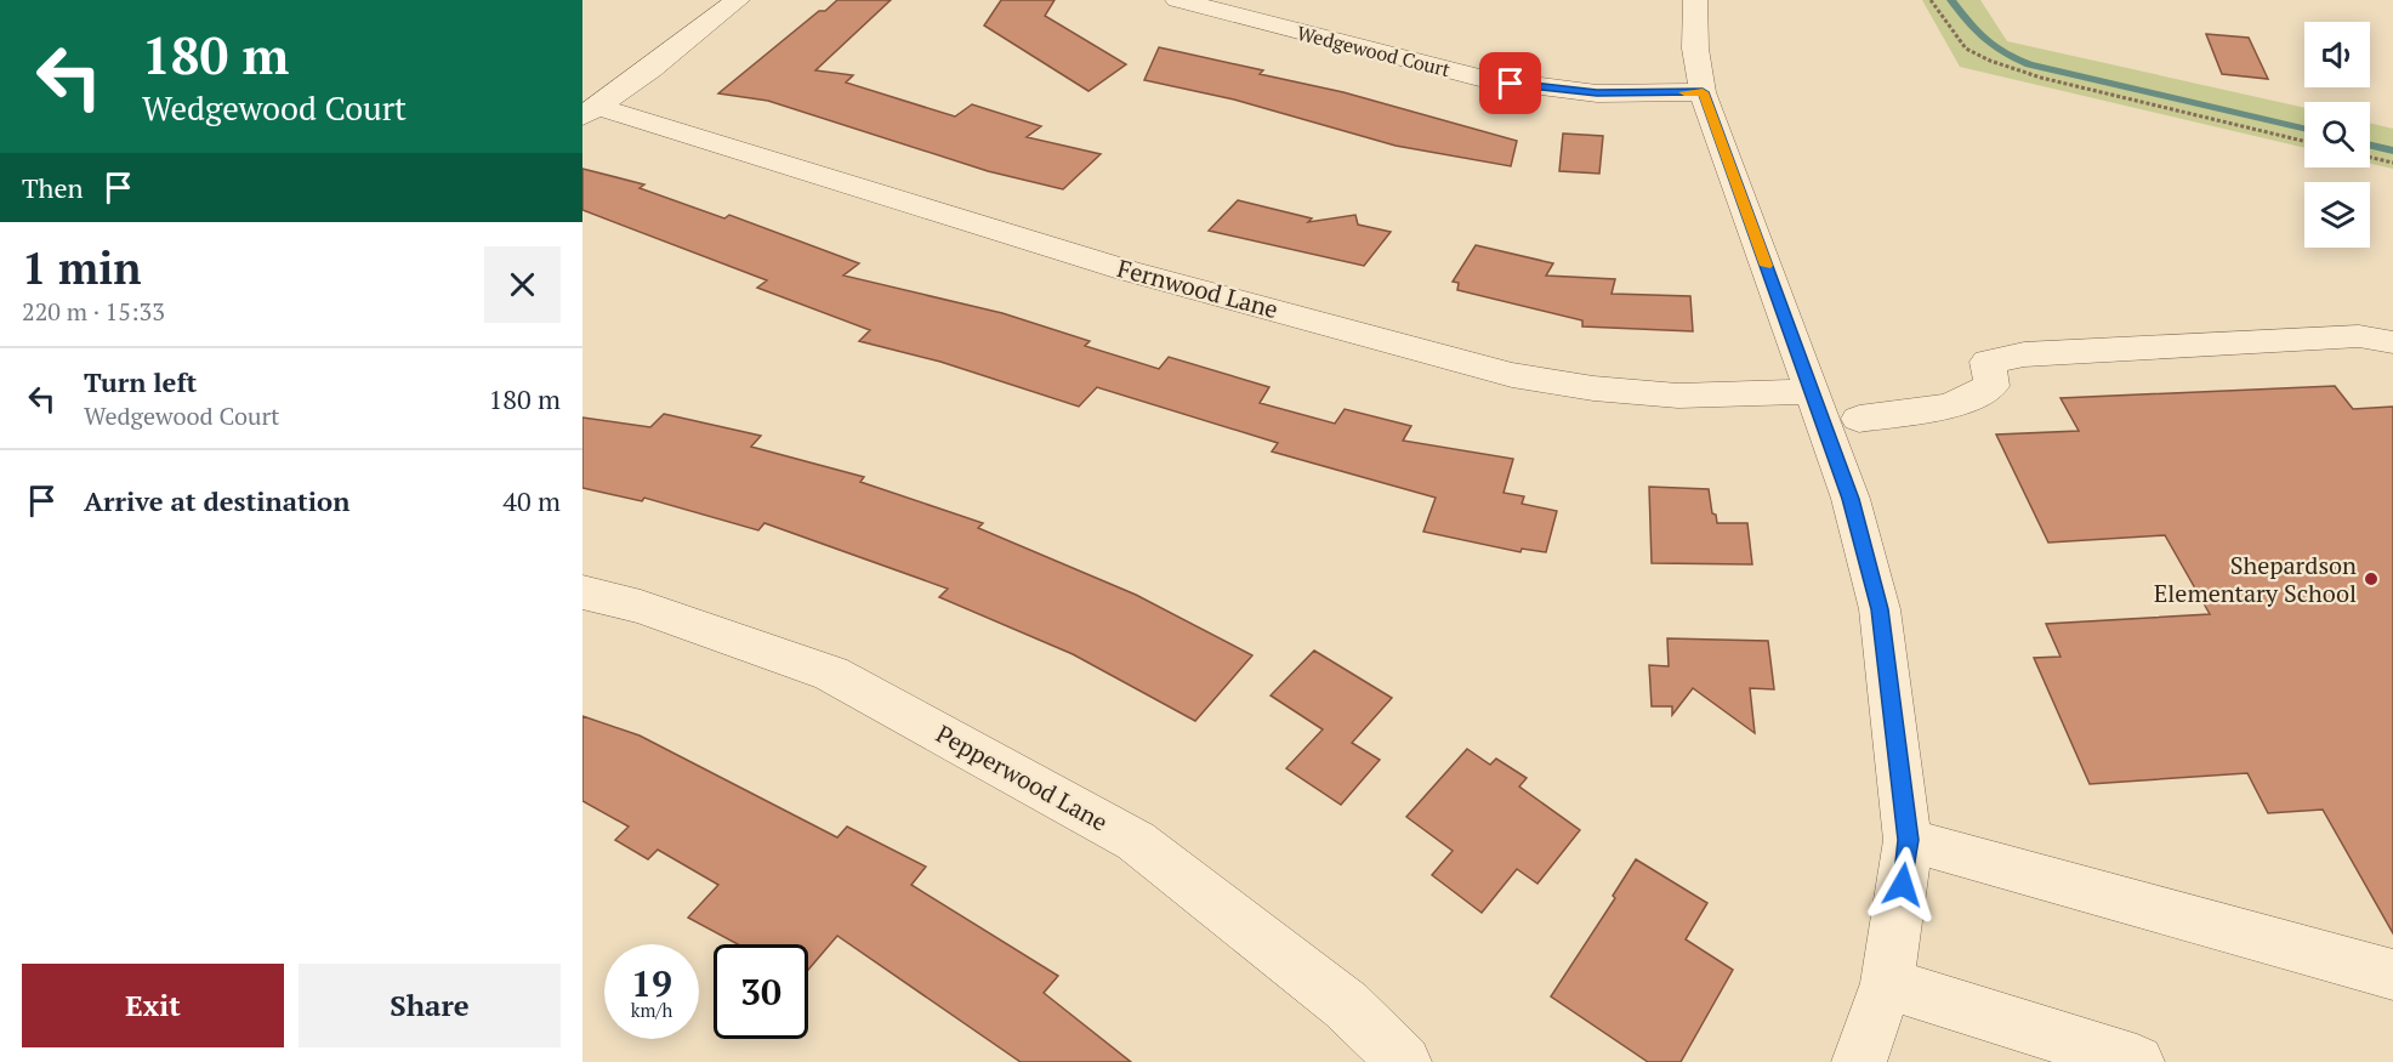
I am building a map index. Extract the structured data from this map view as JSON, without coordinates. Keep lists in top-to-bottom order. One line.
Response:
{"streets":{"street":["Wedgewood Court","Fernwood Lane","Pepperwood Lane"]},"places":["Shepardson Elementary School"],"page":{"turn":["180 m","Wedgewood Court"],"then":"Then","heading":["1 min","220 m · 15:33"],"list":[{"name":"Turn left","note":"Wedgewood Court","value":"180 m"},{"name":"Arrive at destination","value":"40 m"}],"speed":"19 km/h","limit":"30","buttons":["Exit","Share"]}}
